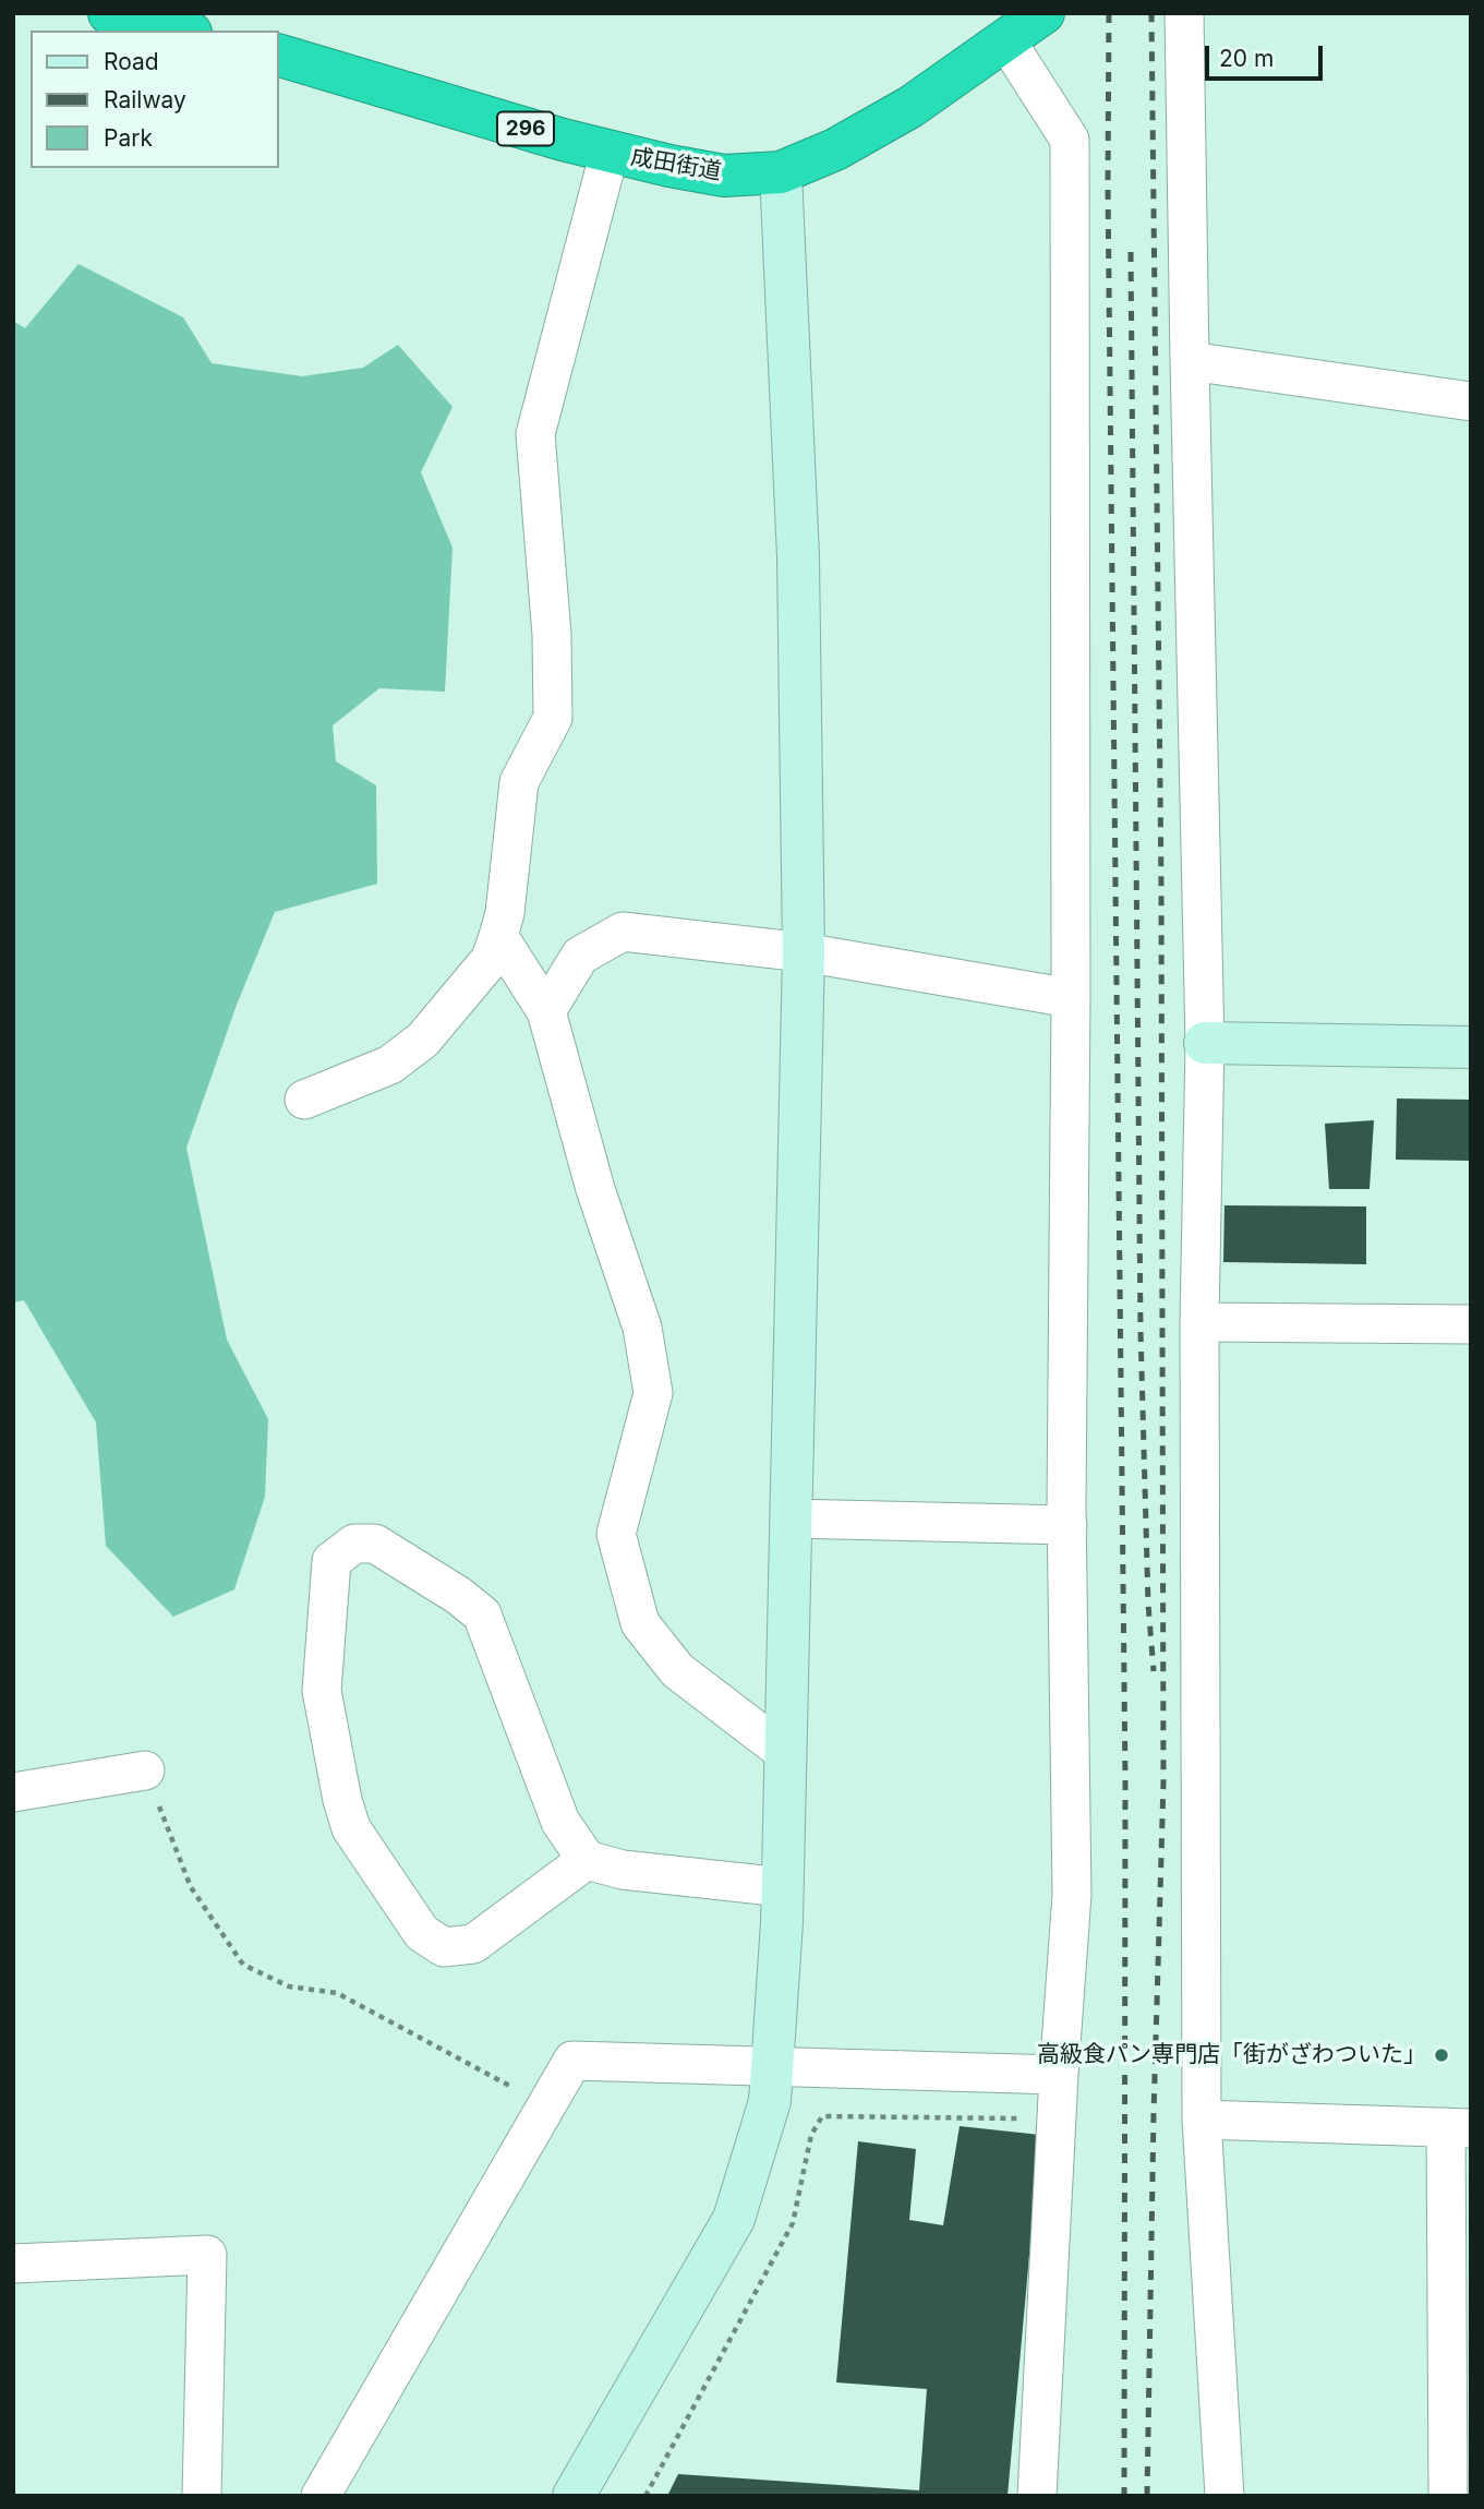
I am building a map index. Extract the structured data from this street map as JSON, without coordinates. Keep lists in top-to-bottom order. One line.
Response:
{"streets":{"highway":["296","成田街道"]},"places":["高級食パン専門店「街がざわついた」"],"legend":["Road","Railway","Park"],"scale_bar":"20 m"}
